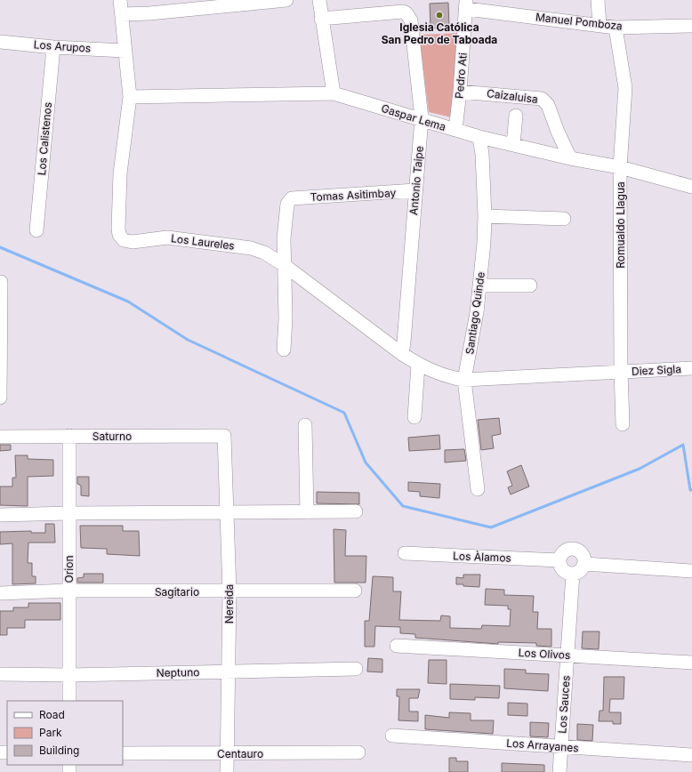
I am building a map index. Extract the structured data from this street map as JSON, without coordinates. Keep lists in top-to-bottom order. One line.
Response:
{"streets":{"street":["Manuel Pomboza","Los Arupos","Pedro Ati","Caizaluisa","Gaspar Lema","Los Calistenos","Antonio Taipe","Tomas Asitimbay","Romualdo Llagua","Los Laureles","Santiago Quinde","Diez Sigla","Saturno","Los Àlamos","Orion","Sagitario","Nereida","Los Olivos","Neptuno","Los Sauces","Los Arrayanes","Centauro"]},"crossings":[["Manuel Pomboza","Pedro Ati"],["Manuel Pomboza","Romualdo Llagua"],["Los Arupos","Los Calistenos"],["Los Arupos","Los Laureles"],["Pedro Ati","Caizaluisa"],["Pedro Ati","Gaspar Lema"],["Caizaluisa","Gaspar Lema"],["Gaspar Lema","Antonio Taipe"],["Gaspar Lema","Romualdo Llagua"],["Gaspar Lema","Los Laureles"],["Gaspar Lema","Santiago Quinde"],["Antonio Taipe","Tomas Asitimbay"],["Antonio Taipe","Los Laureles"],["Tomas Asitimbay","Los Laureles"],["Romualdo Llagua","Diez Sigla"],["Los Laureles","Santiago Quinde"],["Los Laureles","Diez Sigla"],["Santiago Quinde","Diez Sigla"],["Saturno","Orion"],["Saturno","Nereida"],["Los Àlamos","Los Sauces"],["Orion","Sagitario"],["Orion","Neptuno"],["Sagitario","Nereida"],["Nereida","Neptuno"],["Nereida","Centauro"],["Los Olivos","Los Sauces"],["Los Sauces","Los Arrayanes"]],"places":["Iglesia Católica San Pedro de Taboada"],"legend":["Road","Park","Building"]}
